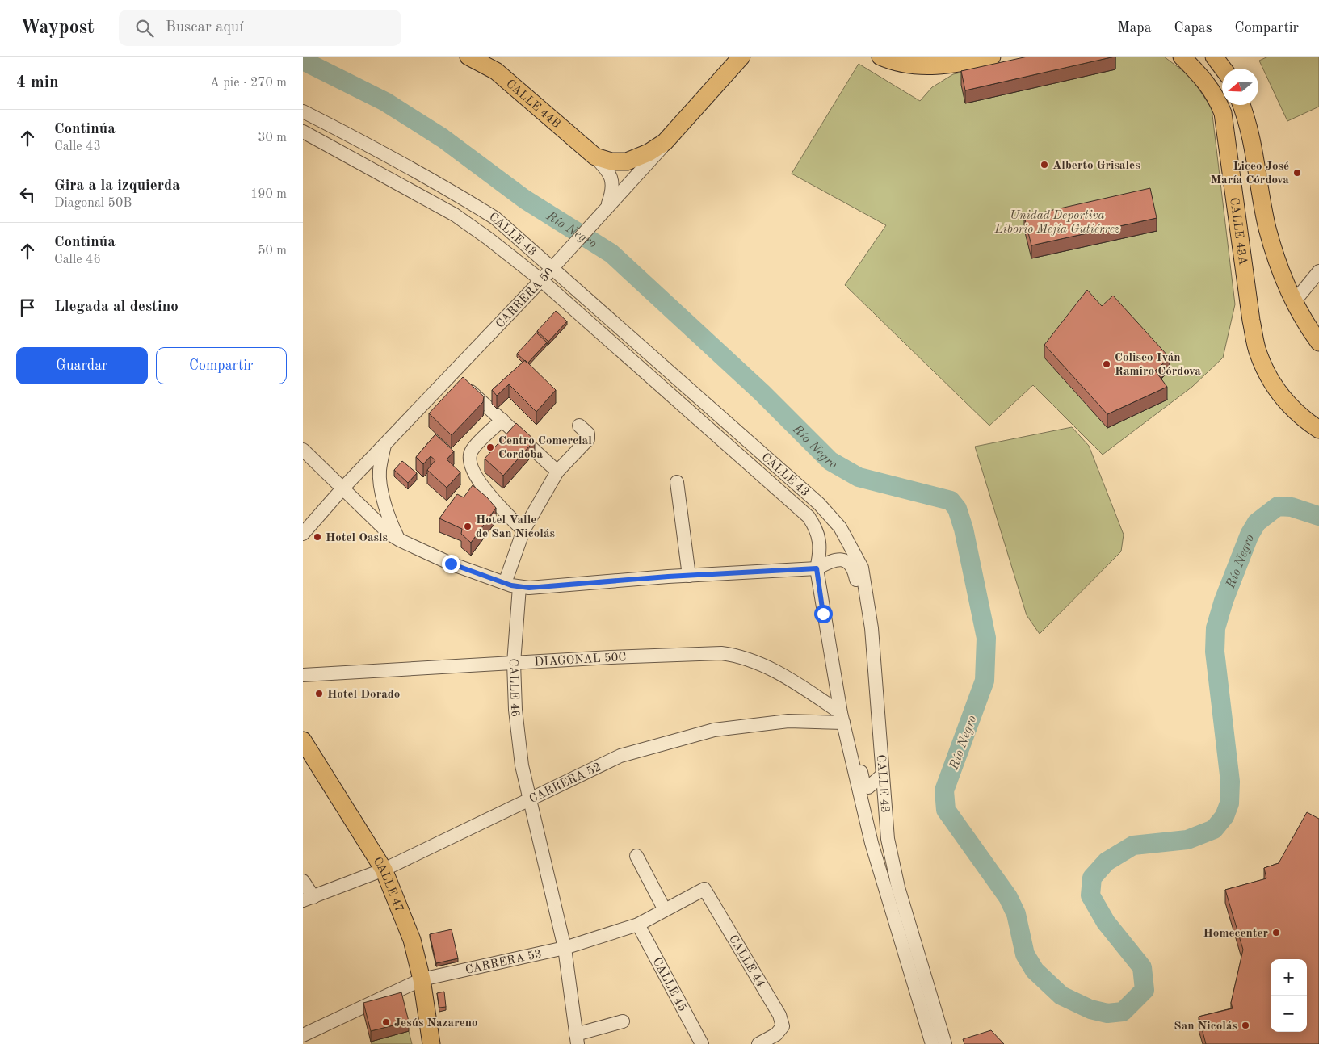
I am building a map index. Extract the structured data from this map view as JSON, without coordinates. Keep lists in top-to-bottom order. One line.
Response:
{"streets":{"main road":["CALLE 44B","CALLE 43A","CARRERA 50","CALLE 47"],"street":["CALLE 43","DIAGONAL 50C","CALLE 46","CARRERA 52","CARRERA 53","CALLE 44","CALLE 45"]},"crossings":[["CALLE 44B","CARRERA 50"],["CALLE 43","CARRERA 50"],["CALLE 43","DIAGONAL 50C"],["CALLE 43","CARRERA 52"],["DIAGONAL 50C","CALLE 46"],["DIAGONAL 50C","CARRERA 52"],["CALLE 46","CARRERA 52"],["CALLE 46","CARRERA 53"],["CARRERA 52","CALLE 47"],["CALLE 47","CARRERA 53"],["CARRERA 53","CALLE 44"],["CARRERA 53","CALLE 45"]],"water":["Río Negro"],"parks":["Unidad Deportiva Liborio Mejía Gutiérrez"],"places":["Alberto Grisales","Liceo José María Córdova","Coliseo Iván Ramiro Córdova","Centro Comercial Cordoba","Hotel Valle de San Nicolás","Hotel Oasis","Hotel Dorado","Homecenter","Jesús Nazareno","San Nicolás"],"north":"left","page":{"header":"Waypost","search":"Buscar aquí","nav":["Mapa","Capas","Compartir"],"heading":["4 min","A pie · 270 m"],"list":[["Continúa","Calle 43","30 m"],["Gira a la izquierda","Diagonal 50B","190 m"],["Continúa","Calle 46","50 m"],"Llegada al destino"],"buttons":["Guardar","Compartir"],"map_buttons":["+","−"]}}
